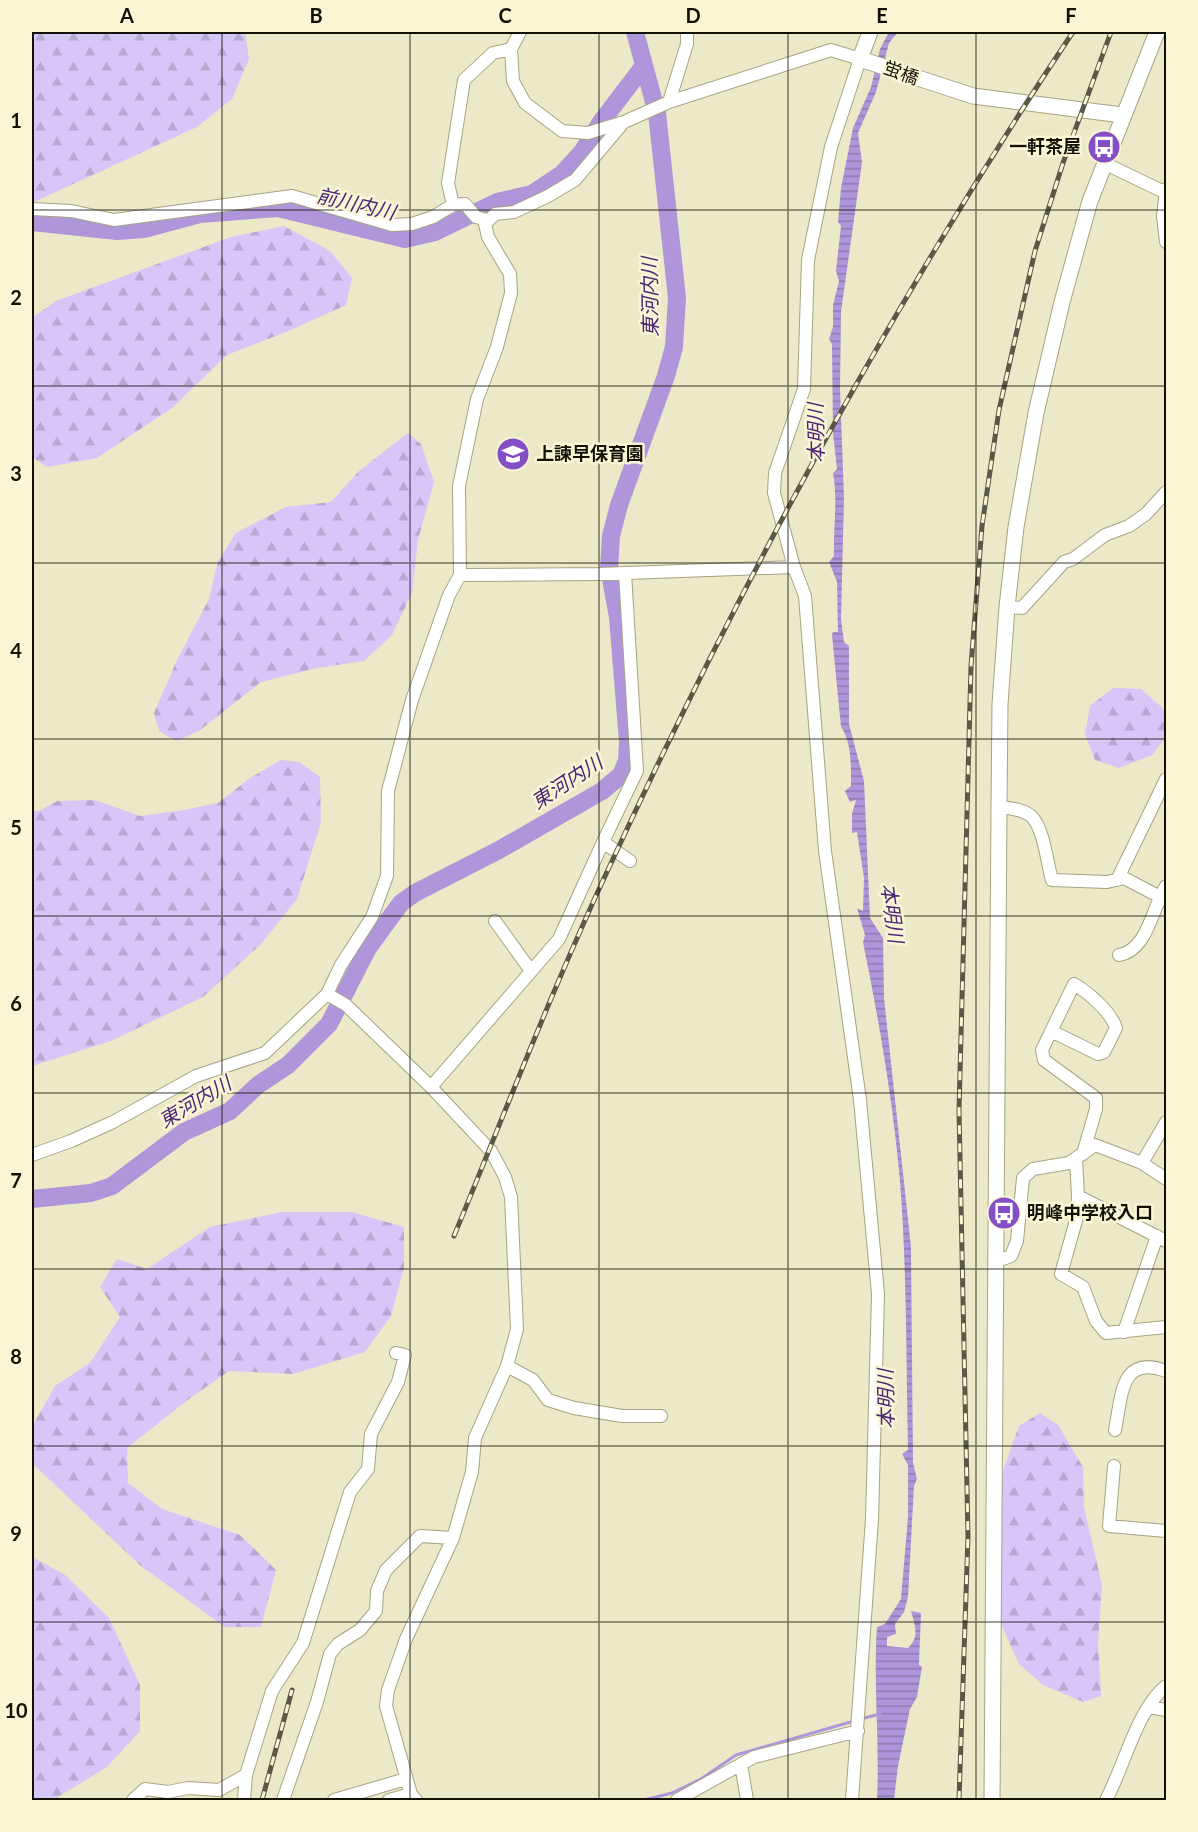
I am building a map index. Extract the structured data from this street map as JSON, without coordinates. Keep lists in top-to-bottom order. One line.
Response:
{"streets":{"street":["蛍橋"]},"water":["前川内川","東河内川","本明川"],"places":{"bus stop":["一軒茶屋","明峰中学校入口"],"school or university":["上諫早保育園"]},"grid":{"columns":["A","B","C","D","E","F"],"rows":["1","2","3","4","5","6","7","8","9","10"]}}
